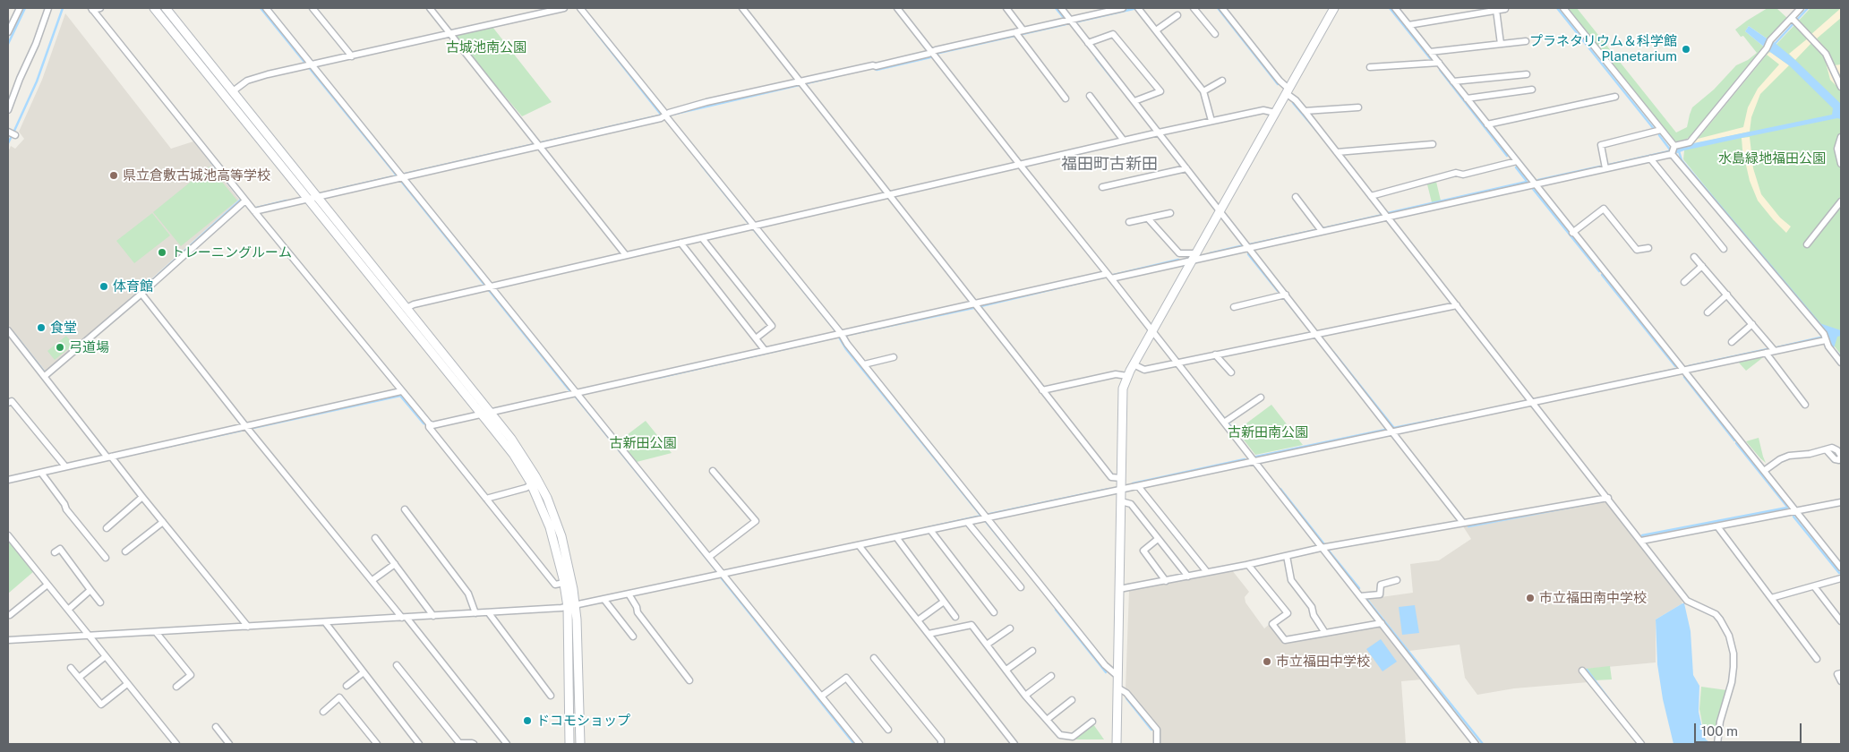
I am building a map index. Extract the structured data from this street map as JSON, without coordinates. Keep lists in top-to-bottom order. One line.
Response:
{"districts":["福田町古新田"],"parks":["古城池南公園","水島緑地福田公園","古新田南公園","古新田公園"],"places":["プラネタリウム＆科学館 Planetarium","県立倉敷古城池高等学校","トレーニングルーム","体育館","食堂","弓道場","市立福田南中学校","市立福田中学校","ドコモショップ"],"scale_bar":"100 m"}
